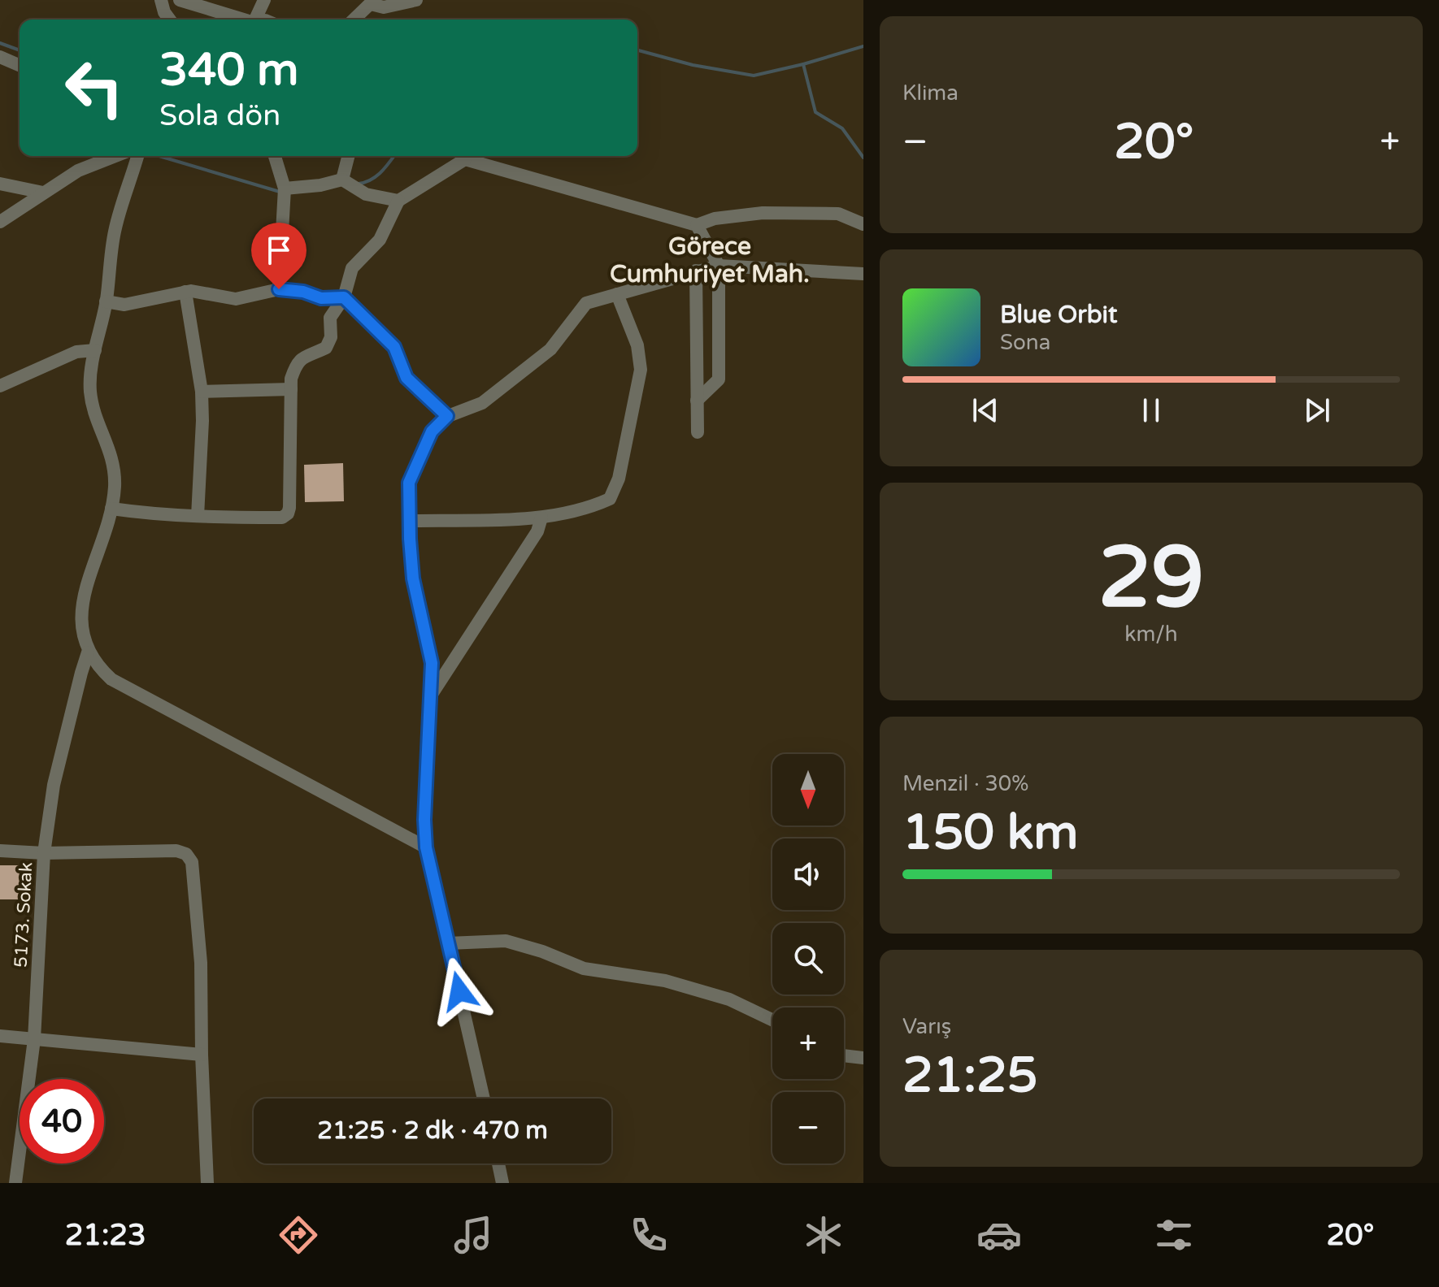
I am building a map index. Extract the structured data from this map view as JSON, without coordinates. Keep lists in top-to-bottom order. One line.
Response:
{"streets":{"street":["5173. Sokak"]},"districts":["Görece Cumhuriyet Mah."],"north":"bottom","page":{"tile":["Klima",["29","km/h"],["Menzil · 30%","150 km"],["Varış","21:25"]],"turn":["340 m","Sola dön"],"heat":["−","20°","+"],"song":["Blue Orbit","Sona"],"map_buttons":["+","−"],"limit":"40","trip":"21:25 · 2 dk · 470 m","tabs":["21:23","20°"]}}
